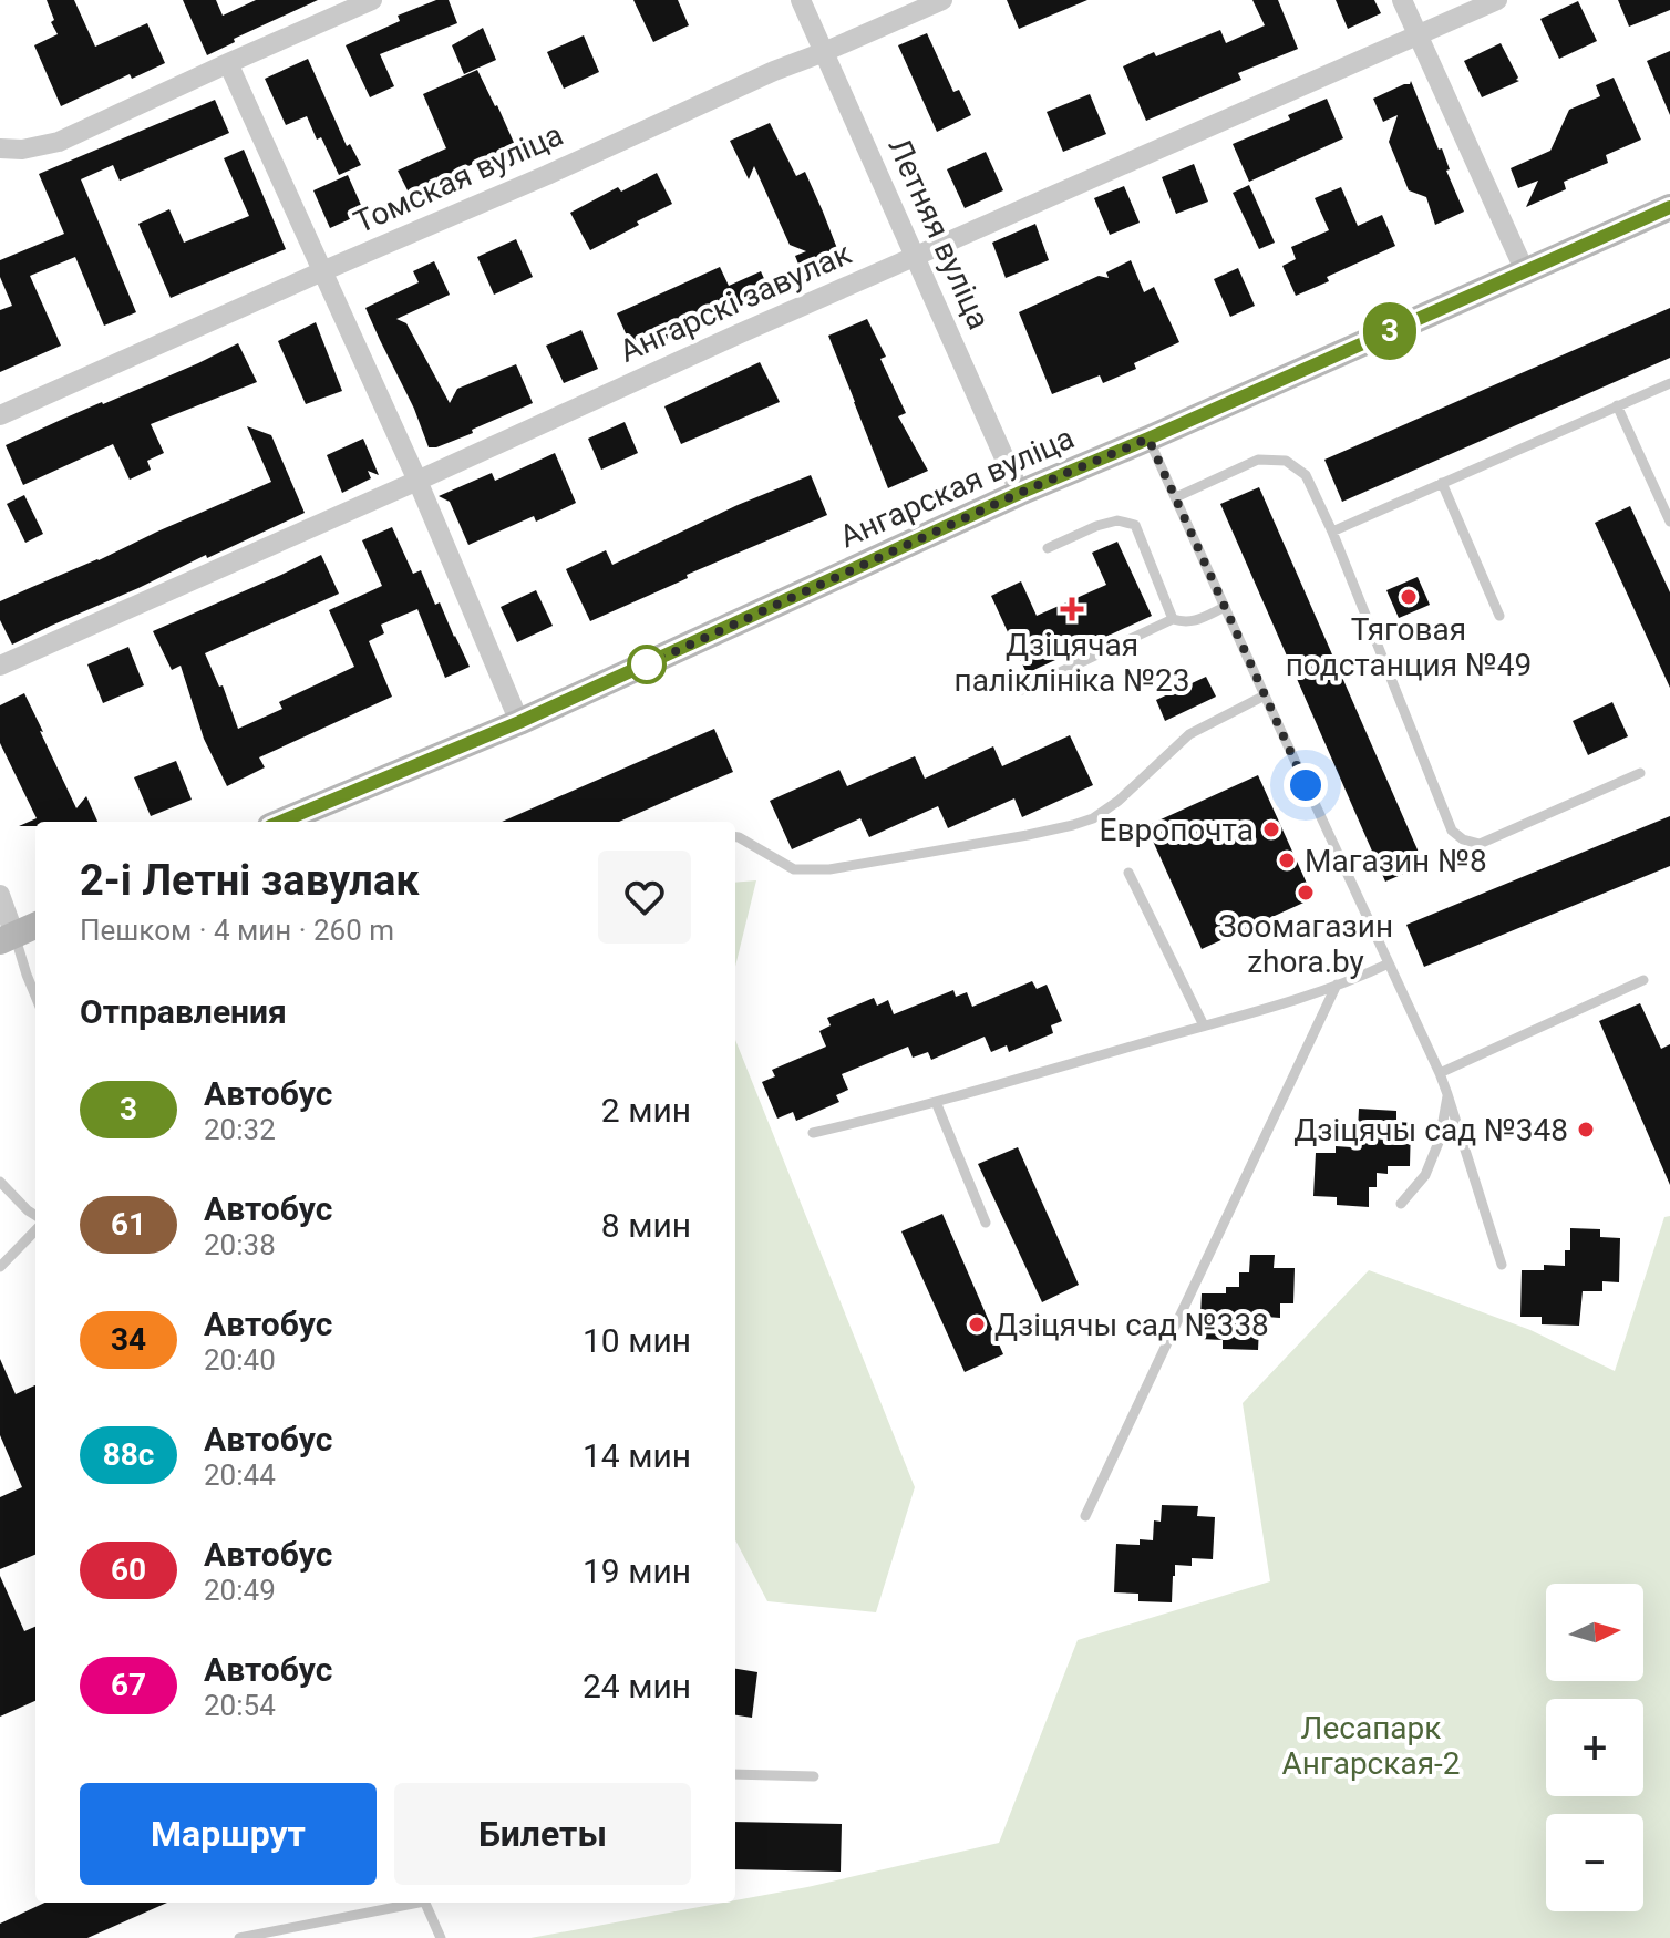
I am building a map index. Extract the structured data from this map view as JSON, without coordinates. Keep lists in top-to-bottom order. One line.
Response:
{"streets":{"main road":["Ангарская вуліца"],"street":["Томская вуліца","Летняя вуліца","Ангарскі завулак"]},"crossings":[["Томская вуліца","Летняя вуліца"],["Летняя вуліца","Ангарскі завулак"],["Летняя вуліца","Ангарская вуліца"]],"parks":["Лесапарк Ангарская-2"],"places":{"other":["Тяговая подстанция №49","Европочта","Магазин №8","Зоомагазин zhora.by","Дзіцячы сад №348","Дзіцячы сад №338"],"health":["Дзіцячая паліклініка №23"]},"lines":["bus line 3"],"north":"right","page":{"on_map":"3","heading":[["2-і Летні завулак","Пешком · 4 мин · 260 m"],"Отправления"],"list":[{"mark":"3","name":"Автобус","note":"20:32","value":"2 мин"},{"mark":"61","name":"Автобус","note":"20:38","value":"8 мин"},{"mark":"34","name":"Автобус","note":"20:40","value":"10 мин"},{"mark":"88с","name":"Автобус","note":"20:44","value":"14 мин"},{"mark":"60","name":"Автобус","note":"20:49","value":"19 мин"},{"mark":"67","name":"Автобус","note":"20:54","value":"24 мин"}],"map_buttons":["+","−"],"buttons":["Маршрут","Билеты"]}}
